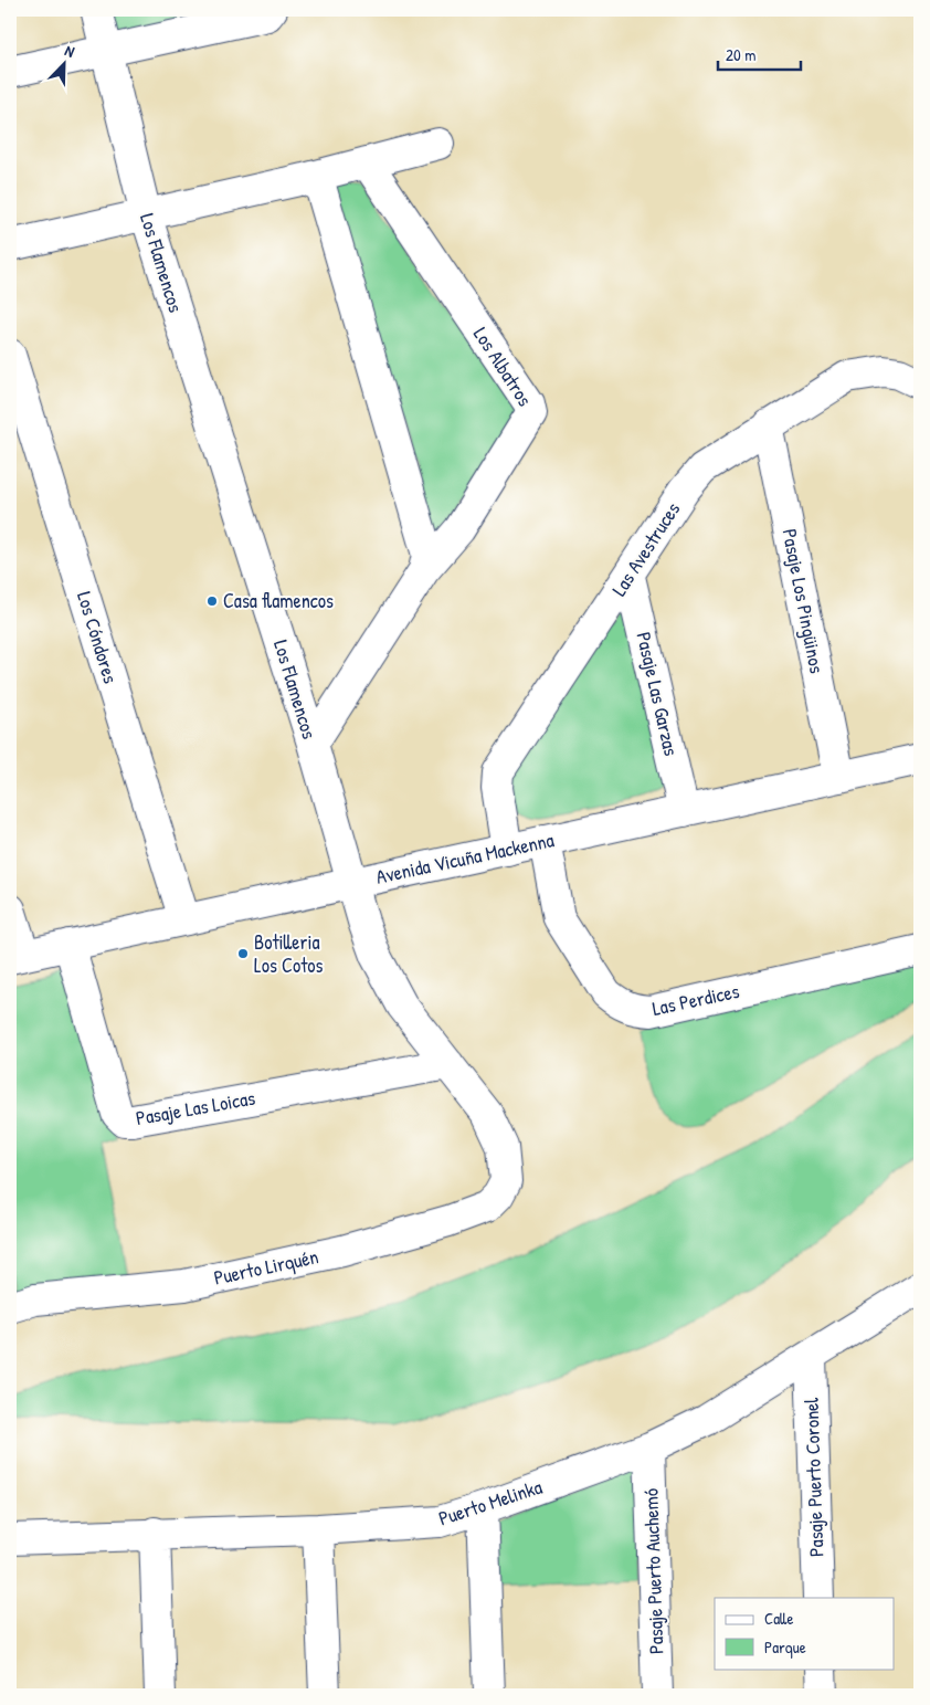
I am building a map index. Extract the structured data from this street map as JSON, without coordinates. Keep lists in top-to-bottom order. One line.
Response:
{"streets":{"street":["Los Flamencos","Los Albatros","Las Avestruces","Pasaje Los Pingüinos","Los Cóndores","Pasaje Las Garzas","Avenida Vicuña Mackenna","Las Perdices","Pasaje Las Loicas","Puerto Lirquén","Pasaje Puerto Coronel","Puerto Melinka","Pasaje Puerto Auchemó"]},"crossings":[["Los Flamencos","Los Albatros"],["Los Flamencos","Avenida Vicuña Mackenna"],["Los Flamencos","Pasaje Las Loicas"],["Los Flamencos","Puerto Lirquén"],["Las Avestruces","Pasaje Los Pingüinos"],["Las Avestruces","Pasaje Las Garzas"],["Las Avestruces","Avenida Vicuña Mackenna"],["Pasaje Los Pingüinos","Avenida Vicuña Mackenna"],["Los Cóndores","Avenida Vicuña Mackenna"],["Pasaje Las Garzas","Avenida Vicuña Mackenna"],["Avenida Vicuña Mackenna","Las Perdices"],["Avenida Vicuña Mackenna","Pasaje Las Loicas"],["Pasaje Puerto Coronel","Puerto Melinka"],["Puerto Melinka","Pasaje Puerto Auchemó"]],"places":["Casa flamencos","Botilleria Los Cotos"],"legend":["Calle","Parque"],"scale_bar":"20 m","north":"top right"}
